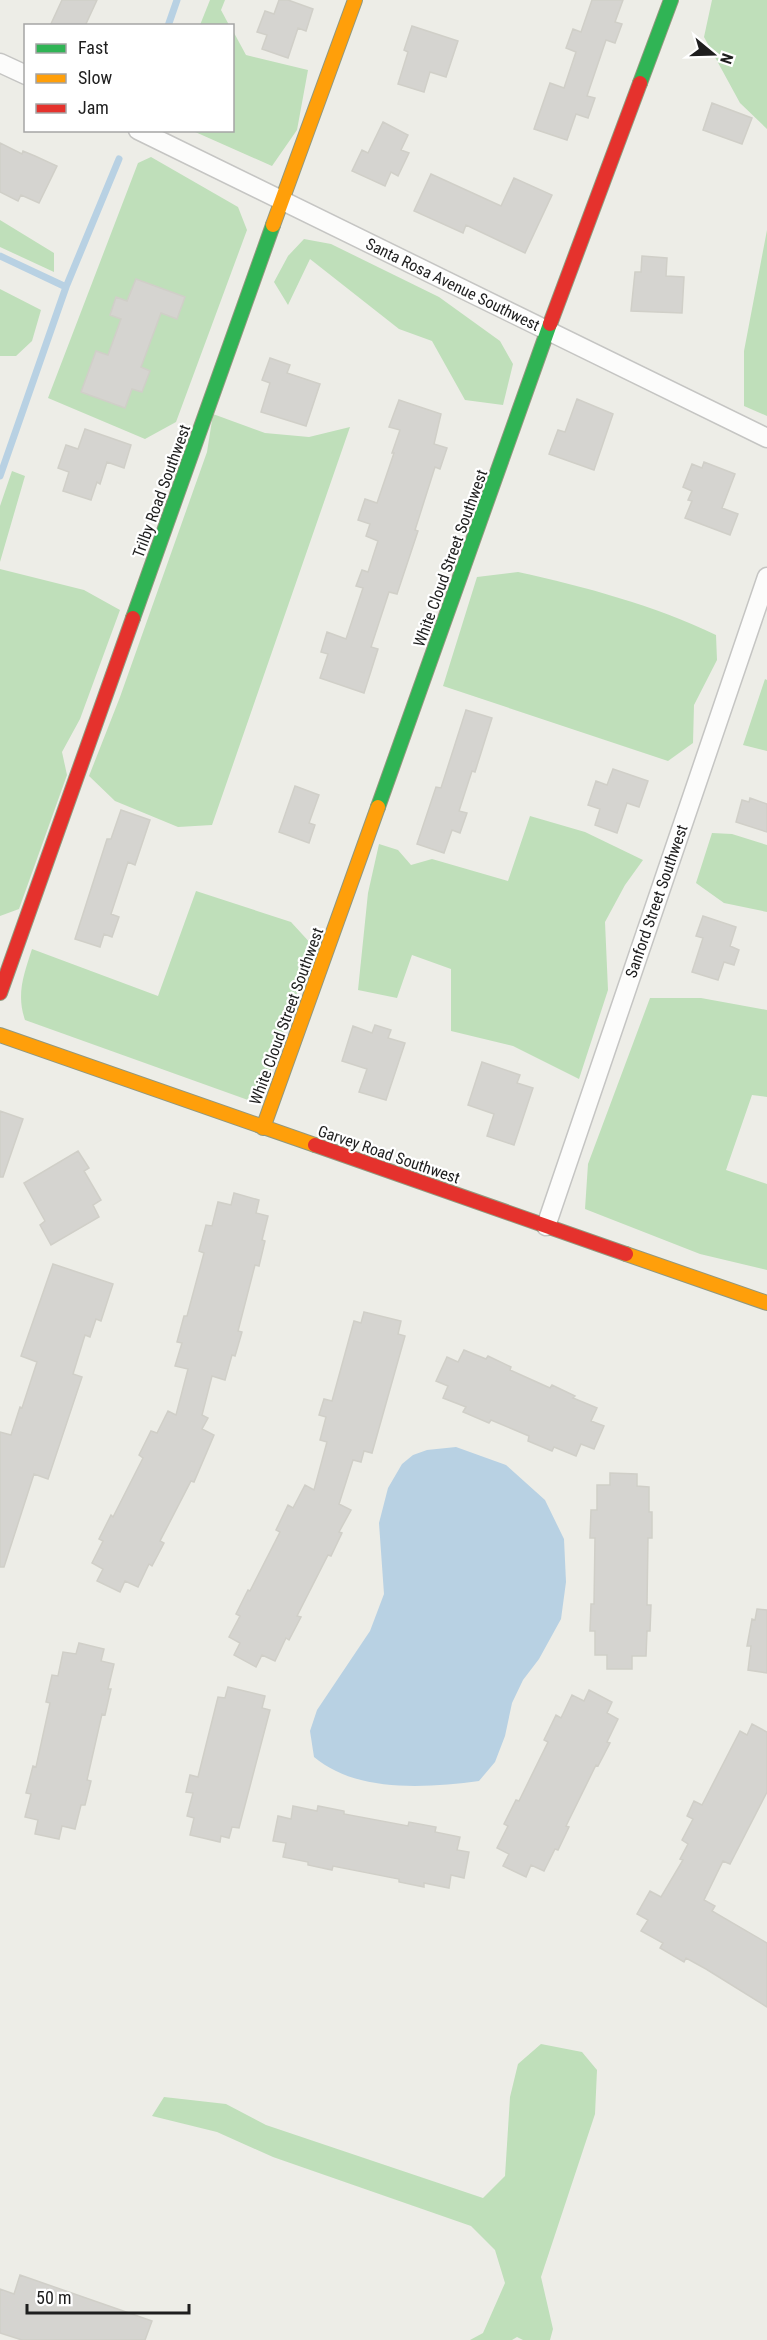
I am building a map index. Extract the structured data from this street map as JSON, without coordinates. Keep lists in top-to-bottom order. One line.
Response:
{"streets":{"street":["Santa Rosa Avenue Southwest","Trilby Road Southwest","White Cloud Street Southwest","Sanford Street Southwest","Garvey Road Southwest"]},"crossings":[["Santa Rosa Avenue Southwest","Trilby Road Southwest"],["Santa Rosa Avenue Southwest","White Cloud Street Southwest"],["White Cloud Street Southwest","Garvey Road Southwest"],["Sanford Street Southwest","Garvey Road Southwest"]],"legend":["Fast","Slow","Jam"],"scale_bar":"50 m","north":"right"}
